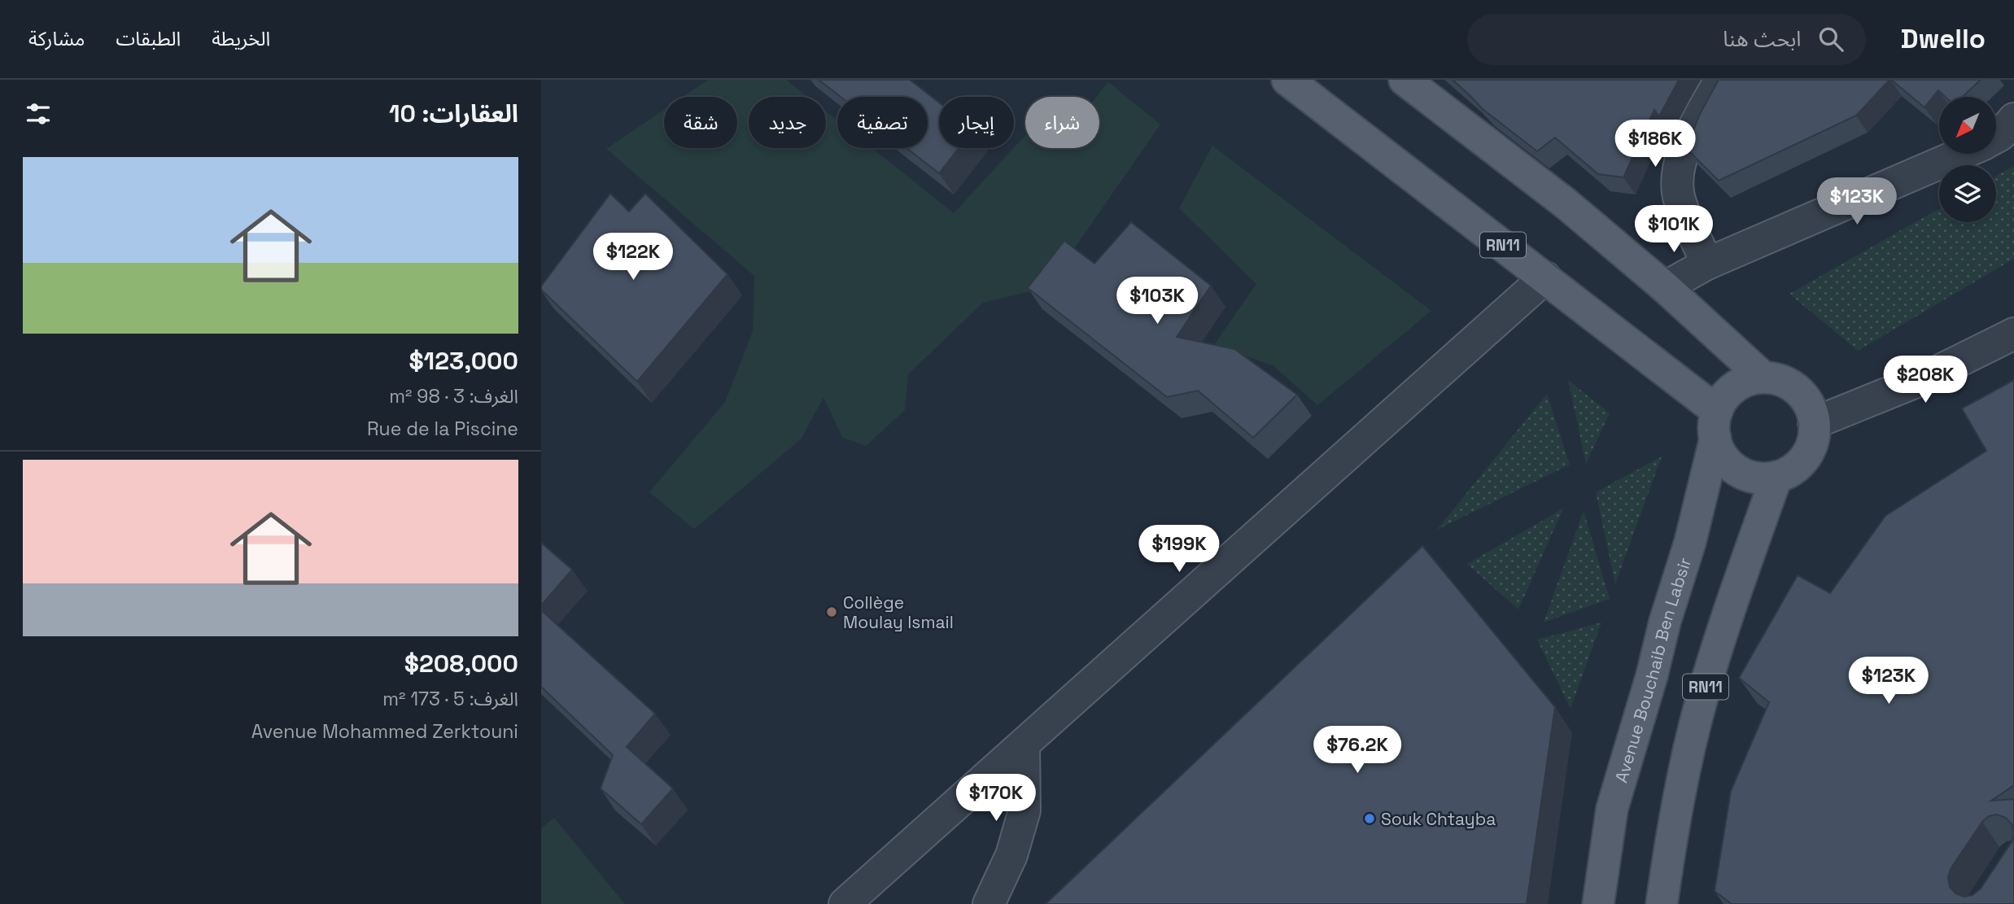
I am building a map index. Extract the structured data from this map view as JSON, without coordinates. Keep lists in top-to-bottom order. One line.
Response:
{"streets":{"main road":["RN11","Avenue Bouchaib Ben Labsir"]},"crossings":[["RN11","Avenue Bouchaib Ben Labsir"]],"places":["Collège Moulay Ismail","Souk Chtayba"],"north":"bottom left","page":{"header":"Dwello","search":"ابحث هنا","nav":["الخريطة","الطبقات","مشاركة"],"heading":"العقارات: 10","chip":["شراء","إيجار","تصفية","جديد","شقة"],"price":["$186K","$123K","$101K","$122K","$103K","$208K","$199K","$123K","$76.2K","$170K"],"list":[{"name":"$123,000","note":"الغرف: 3 · 98 m² · Rue de la Piscine"},{"name":"$208,000","note":"الغرف: 5 · 173 m² · Avenue Mohammed Zerktouni"}]}}
